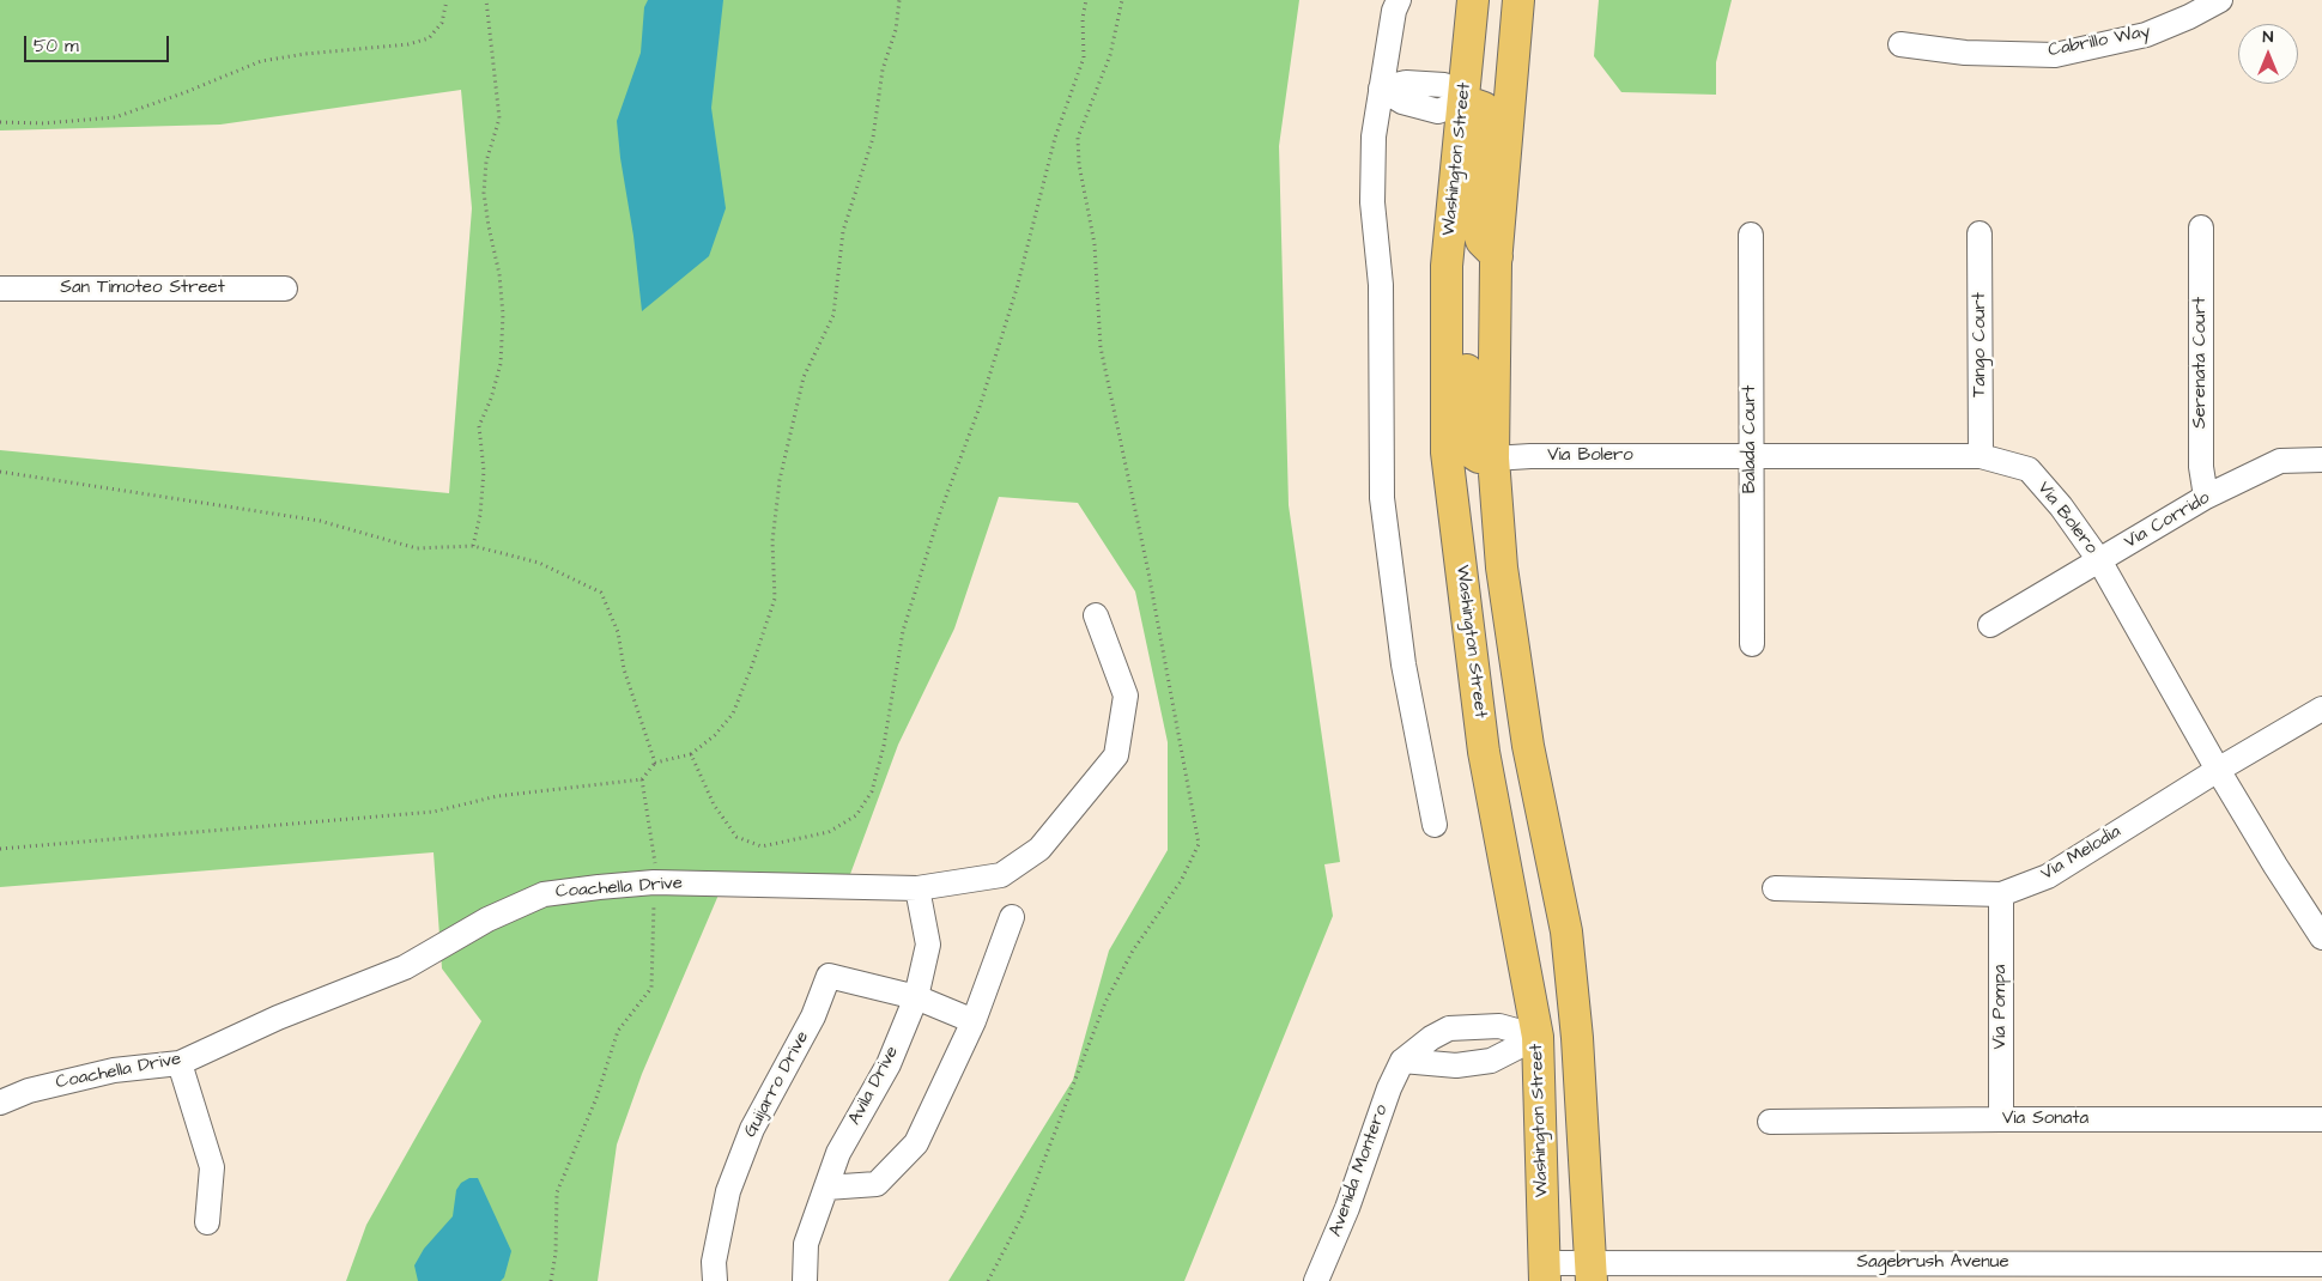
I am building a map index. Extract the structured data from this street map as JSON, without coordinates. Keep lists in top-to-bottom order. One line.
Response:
{"streets":{"main road":["Washington Street"],"street":["Cabrillo Way","San Timoteo Street","Tango Court","Serenata Court","Balada Court","Via Bolero","Via Corrido","Via Melodia","Coachella Drive","Via Pompa","Guijarro Drive","Avila Drive","Via Sonata","Avenida Montero","Sagebrush Avenue"]},"crossings":[["Washington Street","Avenida Montero"],["Washington Street","Sagebrush Avenue"],["Tango Court","Via Bolero"],["Serenata Court","Via Corrido"],["Balada Court","Via Bolero"],["Via Bolero","Via Corrido"],["Via Bolero","Via Melodia"],["Via Melodia","Via Pompa"],["Coachella Drive","Avila Drive"],["Via Pompa","Via Sonata"],["Guijarro Drive","Avila Drive"]],"scale_bar":"50 m","north":"top"}
